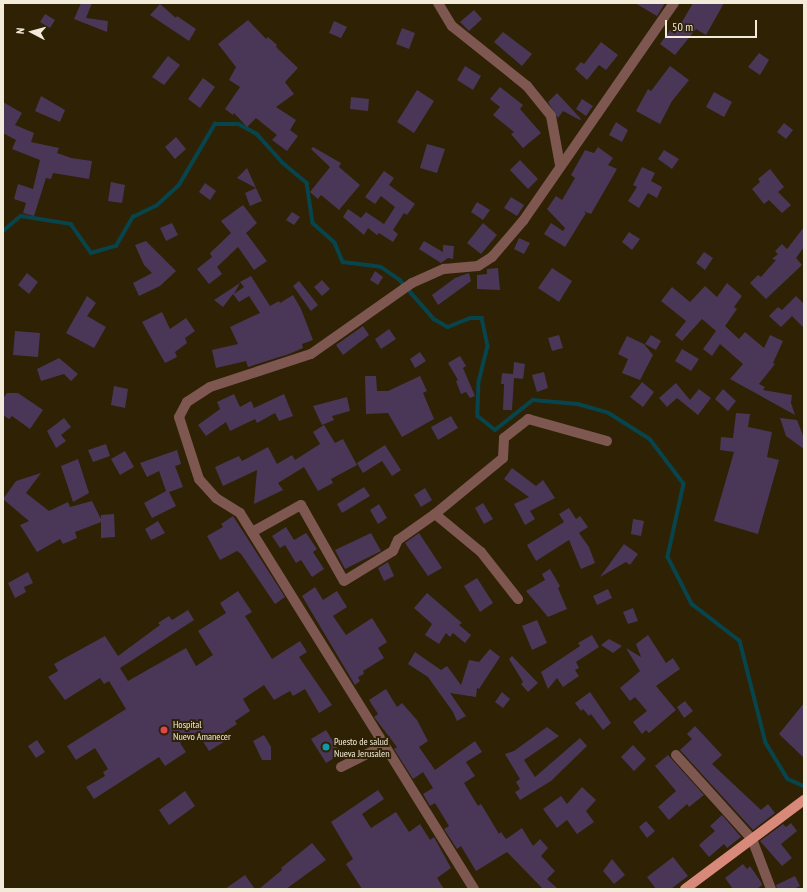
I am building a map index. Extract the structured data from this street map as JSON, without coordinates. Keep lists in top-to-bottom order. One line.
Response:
{"places":["Hospital Nuevo Amanecer","Puesto de salud Nueva Jerusalen"],"scale_bar":"50 m","north":"left"}
